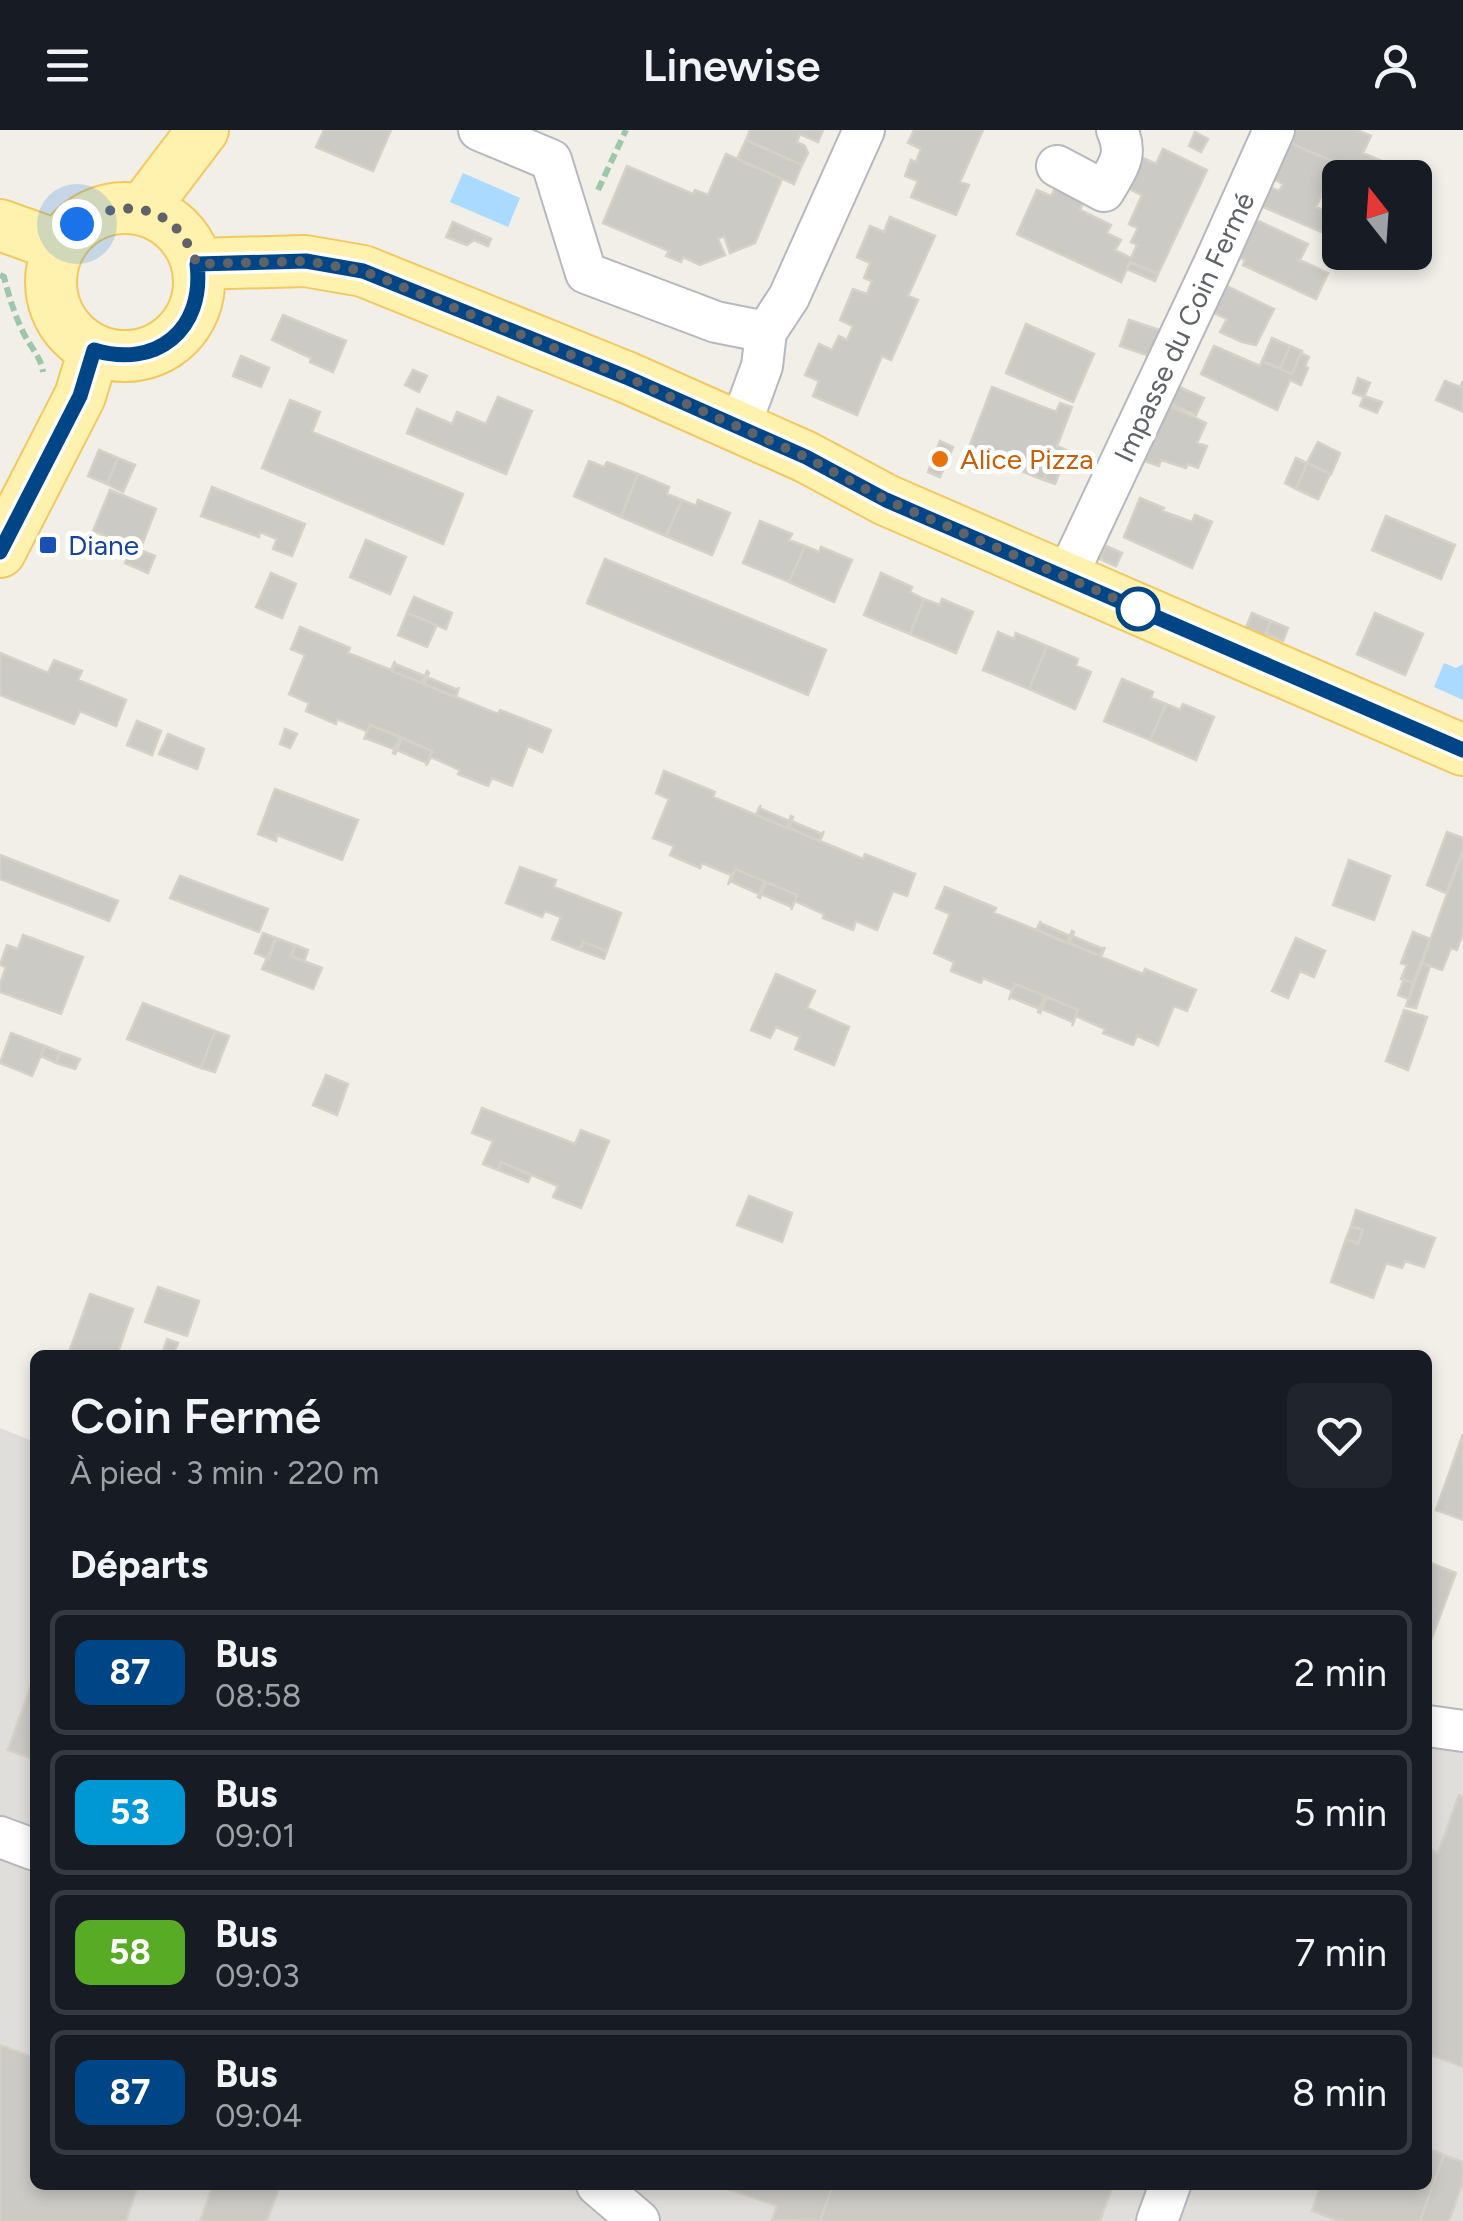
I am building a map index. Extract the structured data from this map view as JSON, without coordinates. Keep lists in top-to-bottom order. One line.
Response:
{"streets":{"street":["Impasse du Coin Fermé"]},"places":{"other":["Alice Pizza"],"transit":["Diane"]},"lines":["bus line 87"],"north":"top","page":{"header":"Linewise","heading":[["Coin Fermé","À pied · 3 min · 220 m"],"Départs"],"list":[{"mark":"87","name":"Bus","note":"08:58","value":"2 min"},{"mark":"53","name":"Bus","note":"09:01","value":"5 min"},{"mark":"58","name":"Bus","note":"09:03","value":"7 min"},{"mark":"87","name":"Bus","note":"09:04","value":"8 min"}]}}
